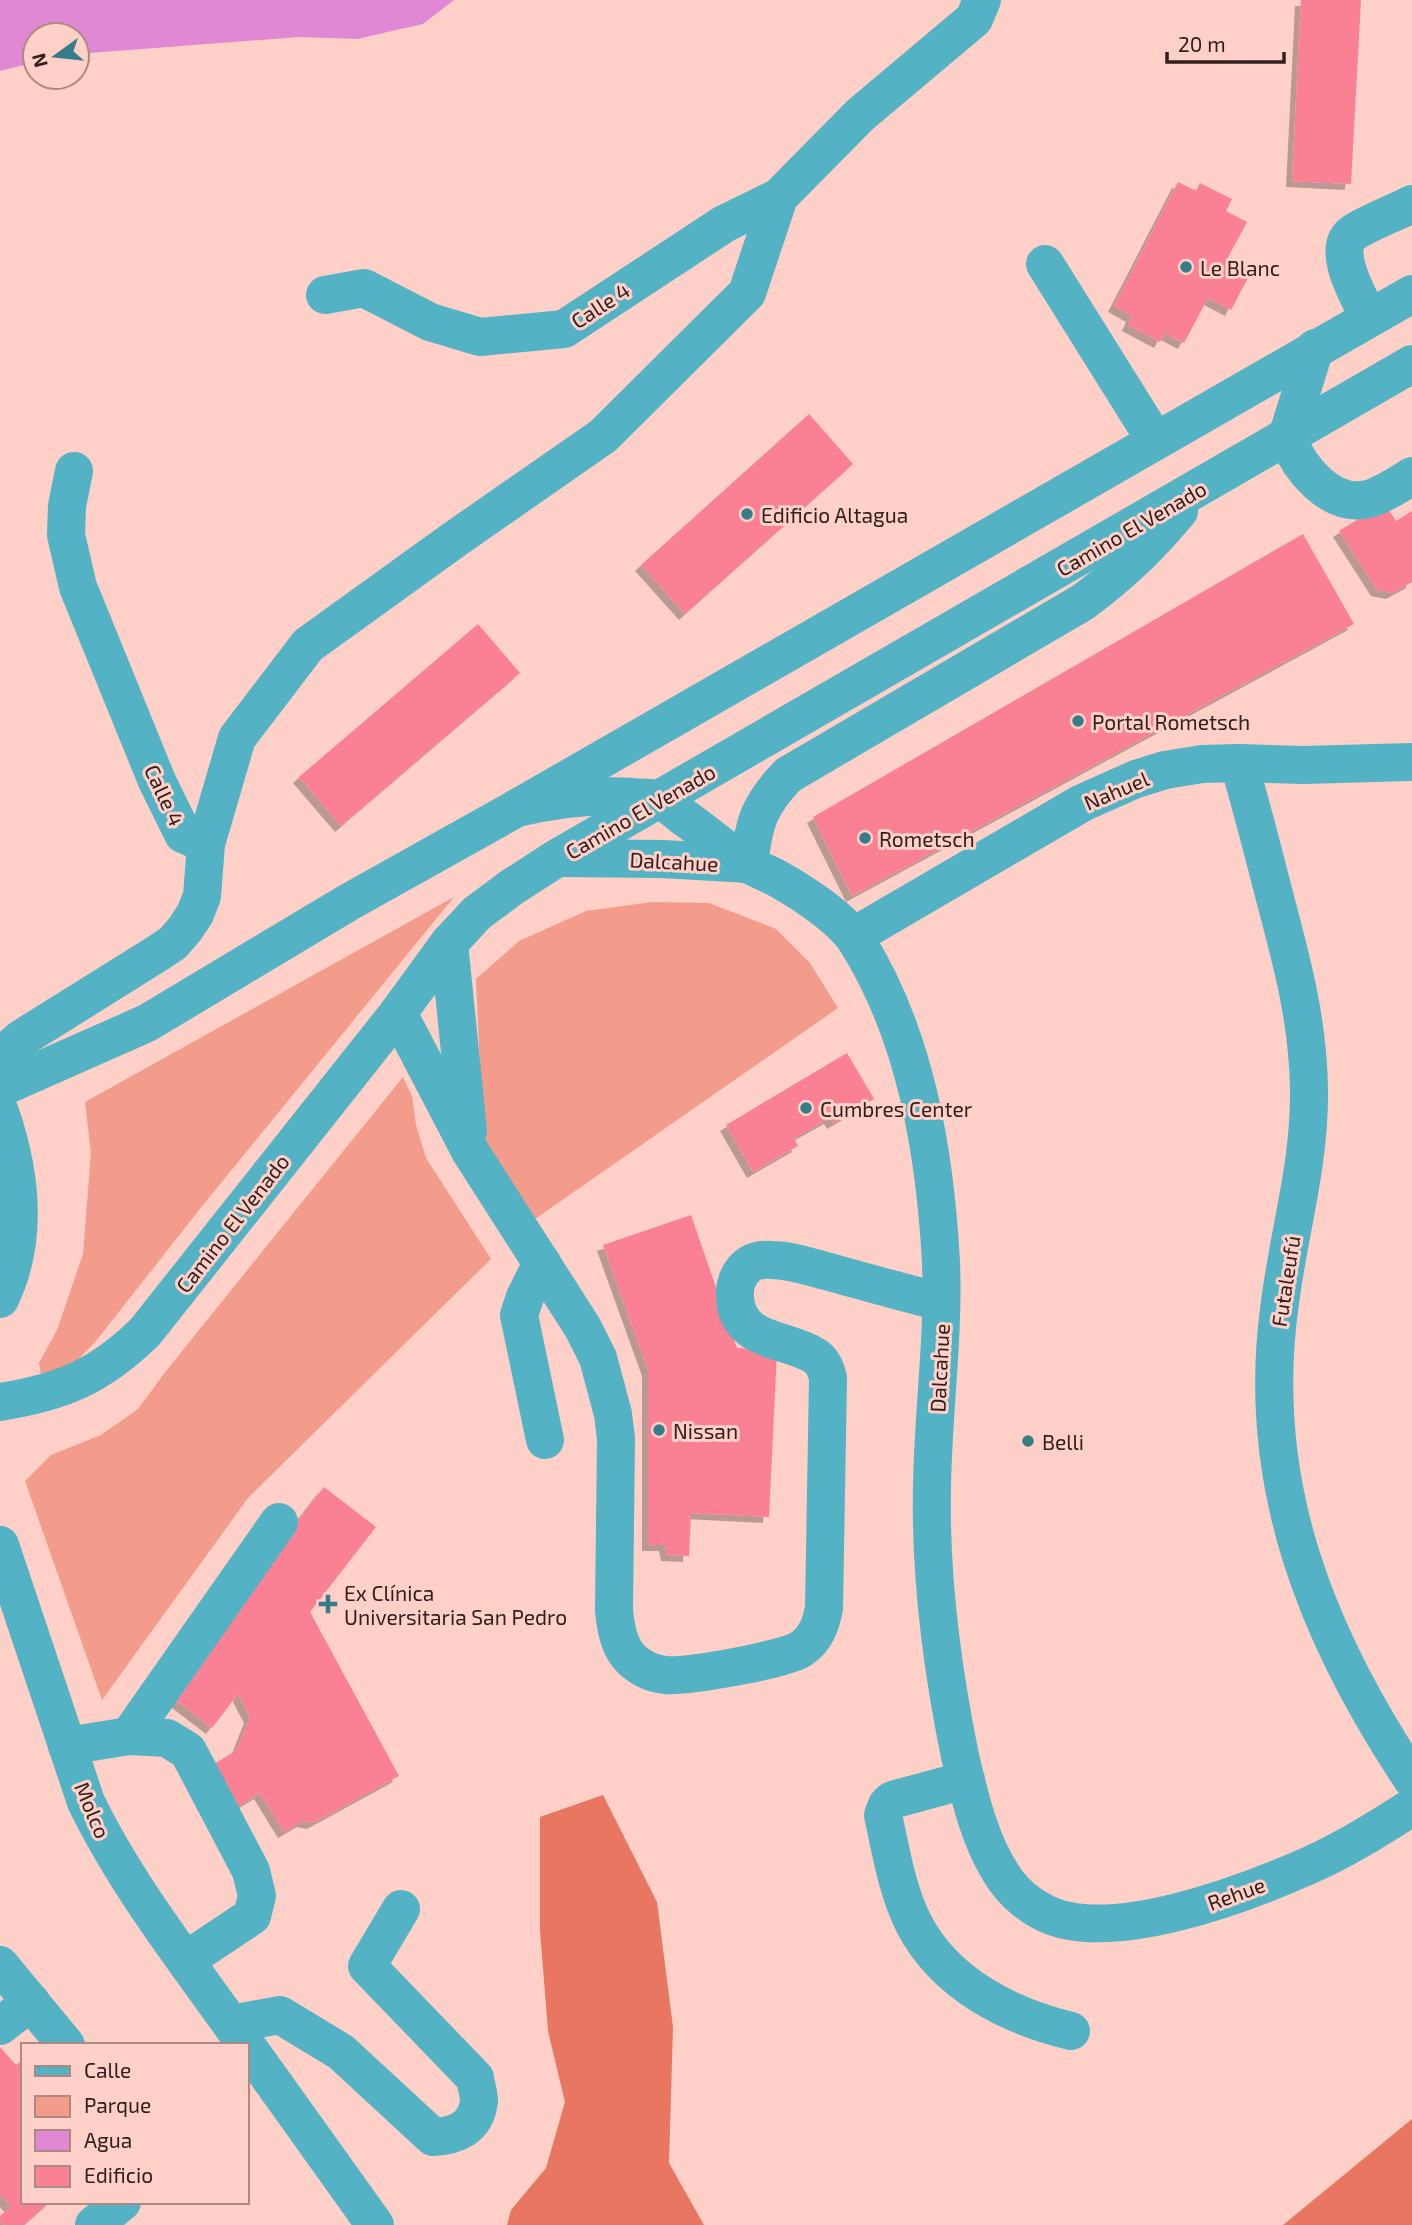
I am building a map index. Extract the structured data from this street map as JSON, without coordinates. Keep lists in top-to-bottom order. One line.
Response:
{"streets":{"street":["Calle 4","Camino El Venado","Nahuel","Dalcahue","Futaleufú","Molco","Rehue"]},"crossings":[["Camino El Venado","Dalcahue"],["Nahuel","Dalcahue"],["Nahuel","Futaleufú"],["Dalcahue","Rehue"]],"places":{"other":["Le Blanc","Edificio Altagua","Portal Rometsch","Rometsch","Cumbres Center","Nissan","Belli"],"health":["Ex Clínica Universitaria San Pedro"]},"legend":["Calle","Parque","Agua","Edificio"],"scale_bar":"20 m","north":"left"}
